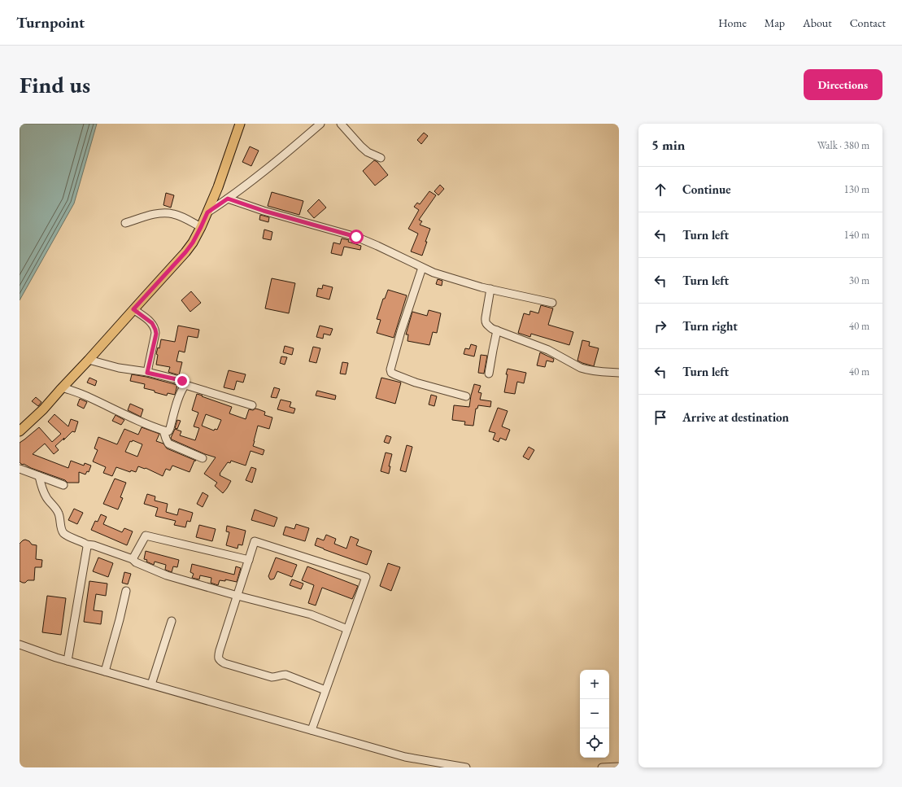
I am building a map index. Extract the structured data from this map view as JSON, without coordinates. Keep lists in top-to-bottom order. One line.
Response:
{"page":{"header":"Turnpoint","nav":["Home","Map","About","Contact"],"buttons":"Directions","title":"Find us","heading":["5 min","Walk · 380 m"],"list":[["Continue","130 m"],["Turn left","140 m"],["Turn left","30 m"],["Turn right","40 m"],["Turn left","40 m"],"Arrive at destination"],"map_buttons":["+","−"]}}
